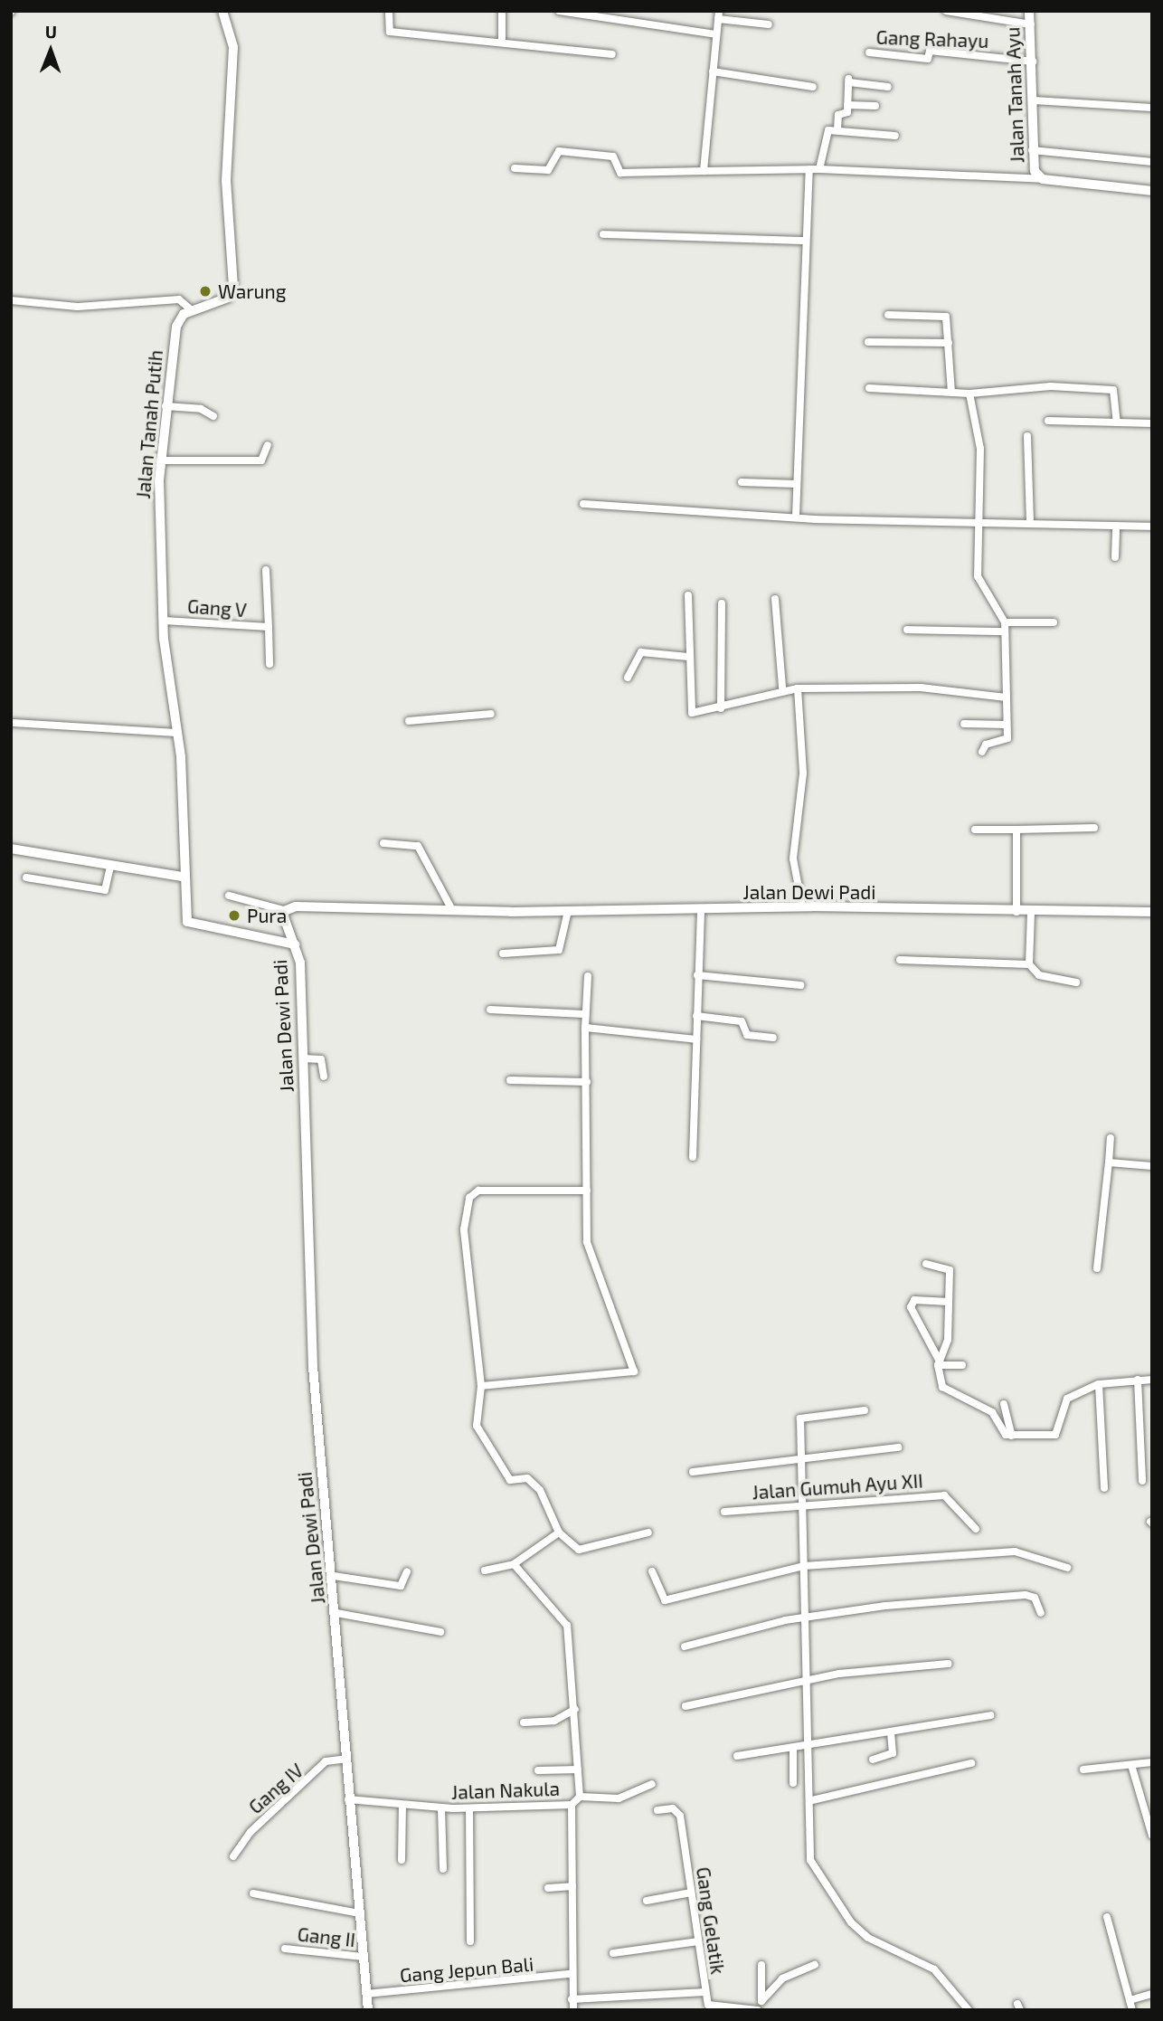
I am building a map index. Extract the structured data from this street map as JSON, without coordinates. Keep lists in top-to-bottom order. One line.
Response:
{"streets":{"street":["Gang Rahayu","Jalan Tanah Ayu","Jalan Tanah Putih","Gang V","Jalan Dewi Padi","Jalan Gumuh Ayu XII","Gang IV","Jalan Nakula","Gang Gelatik","Gang II","Gang Jepun Bali"]},"crossings":[["Gang Rahayu","Jalan Tanah Ayu"],["Jalan Tanah Putih","Gang V"],["Jalan Tanah Putih","Jalan Dewi Padi"],["Jalan Dewi Padi","Gang IV"],["Jalan Dewi Padi","Jalan Nakula"],["Jalan Dewi Padi","Gang II"],["Jalan Dewi Padi","Gang Jepun Bali"],["Jalan Nakula","Gang Jepun Bali"]],"places":["Warung","Pura"],"north":"top"}
